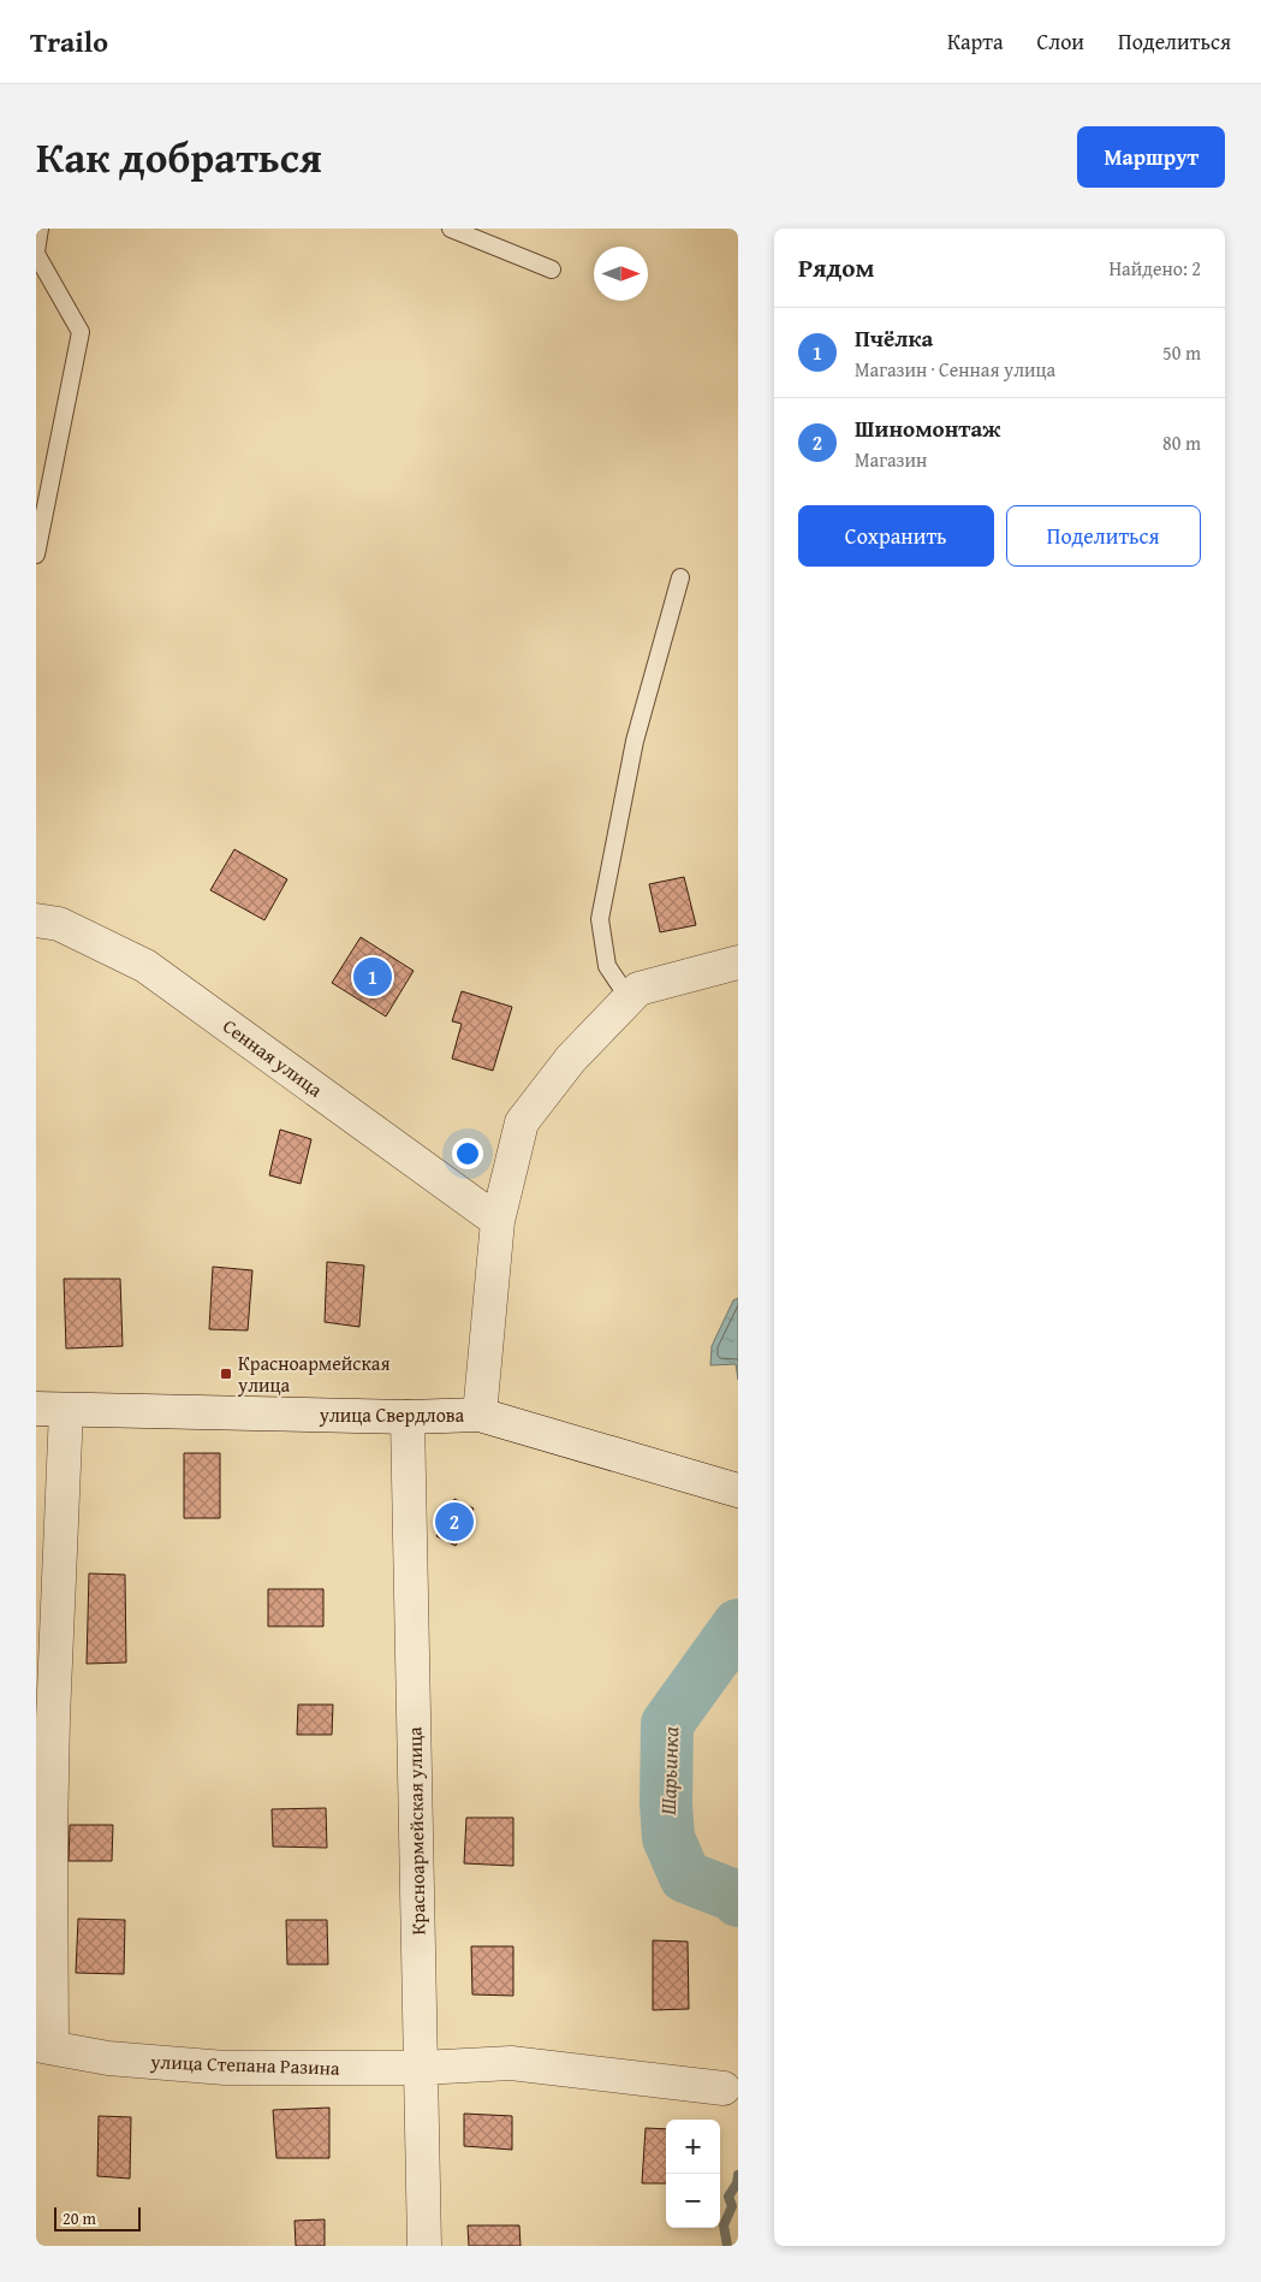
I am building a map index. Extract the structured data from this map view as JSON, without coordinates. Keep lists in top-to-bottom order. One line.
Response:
{"streets":{"street":["Сенная улица","улица Свердлова","Красноармейская улица","улица Степана Разина"]},"crossings":[["улица Свердлова","Красноармейская улица"],["Красноармейская улица","улица Степана Разина"]],"water":["Шарьинка"],"places":{"transit":["Красноармейская улица"]},"scale_bar":"20 m","north":"right","page":{"header":"Trailo","nav":["Карта","Слои","Поделиться"],"title":"Как добраться","buttons":["Маршрут",["Сохранить","Поделиться"]],"heading":["Рядом","Найдено: 2"],"list":[{"mark":"1","name":"Пчёлка","note":"Магазин · Сенная улица","value":"50 m"},{"mark":"2","name":"Шиномонтаж","note":"Магазин","value":"80 m"}],"pins":["1","2"],"map_buttons":["+","−"],"scale":"20 m"}}
